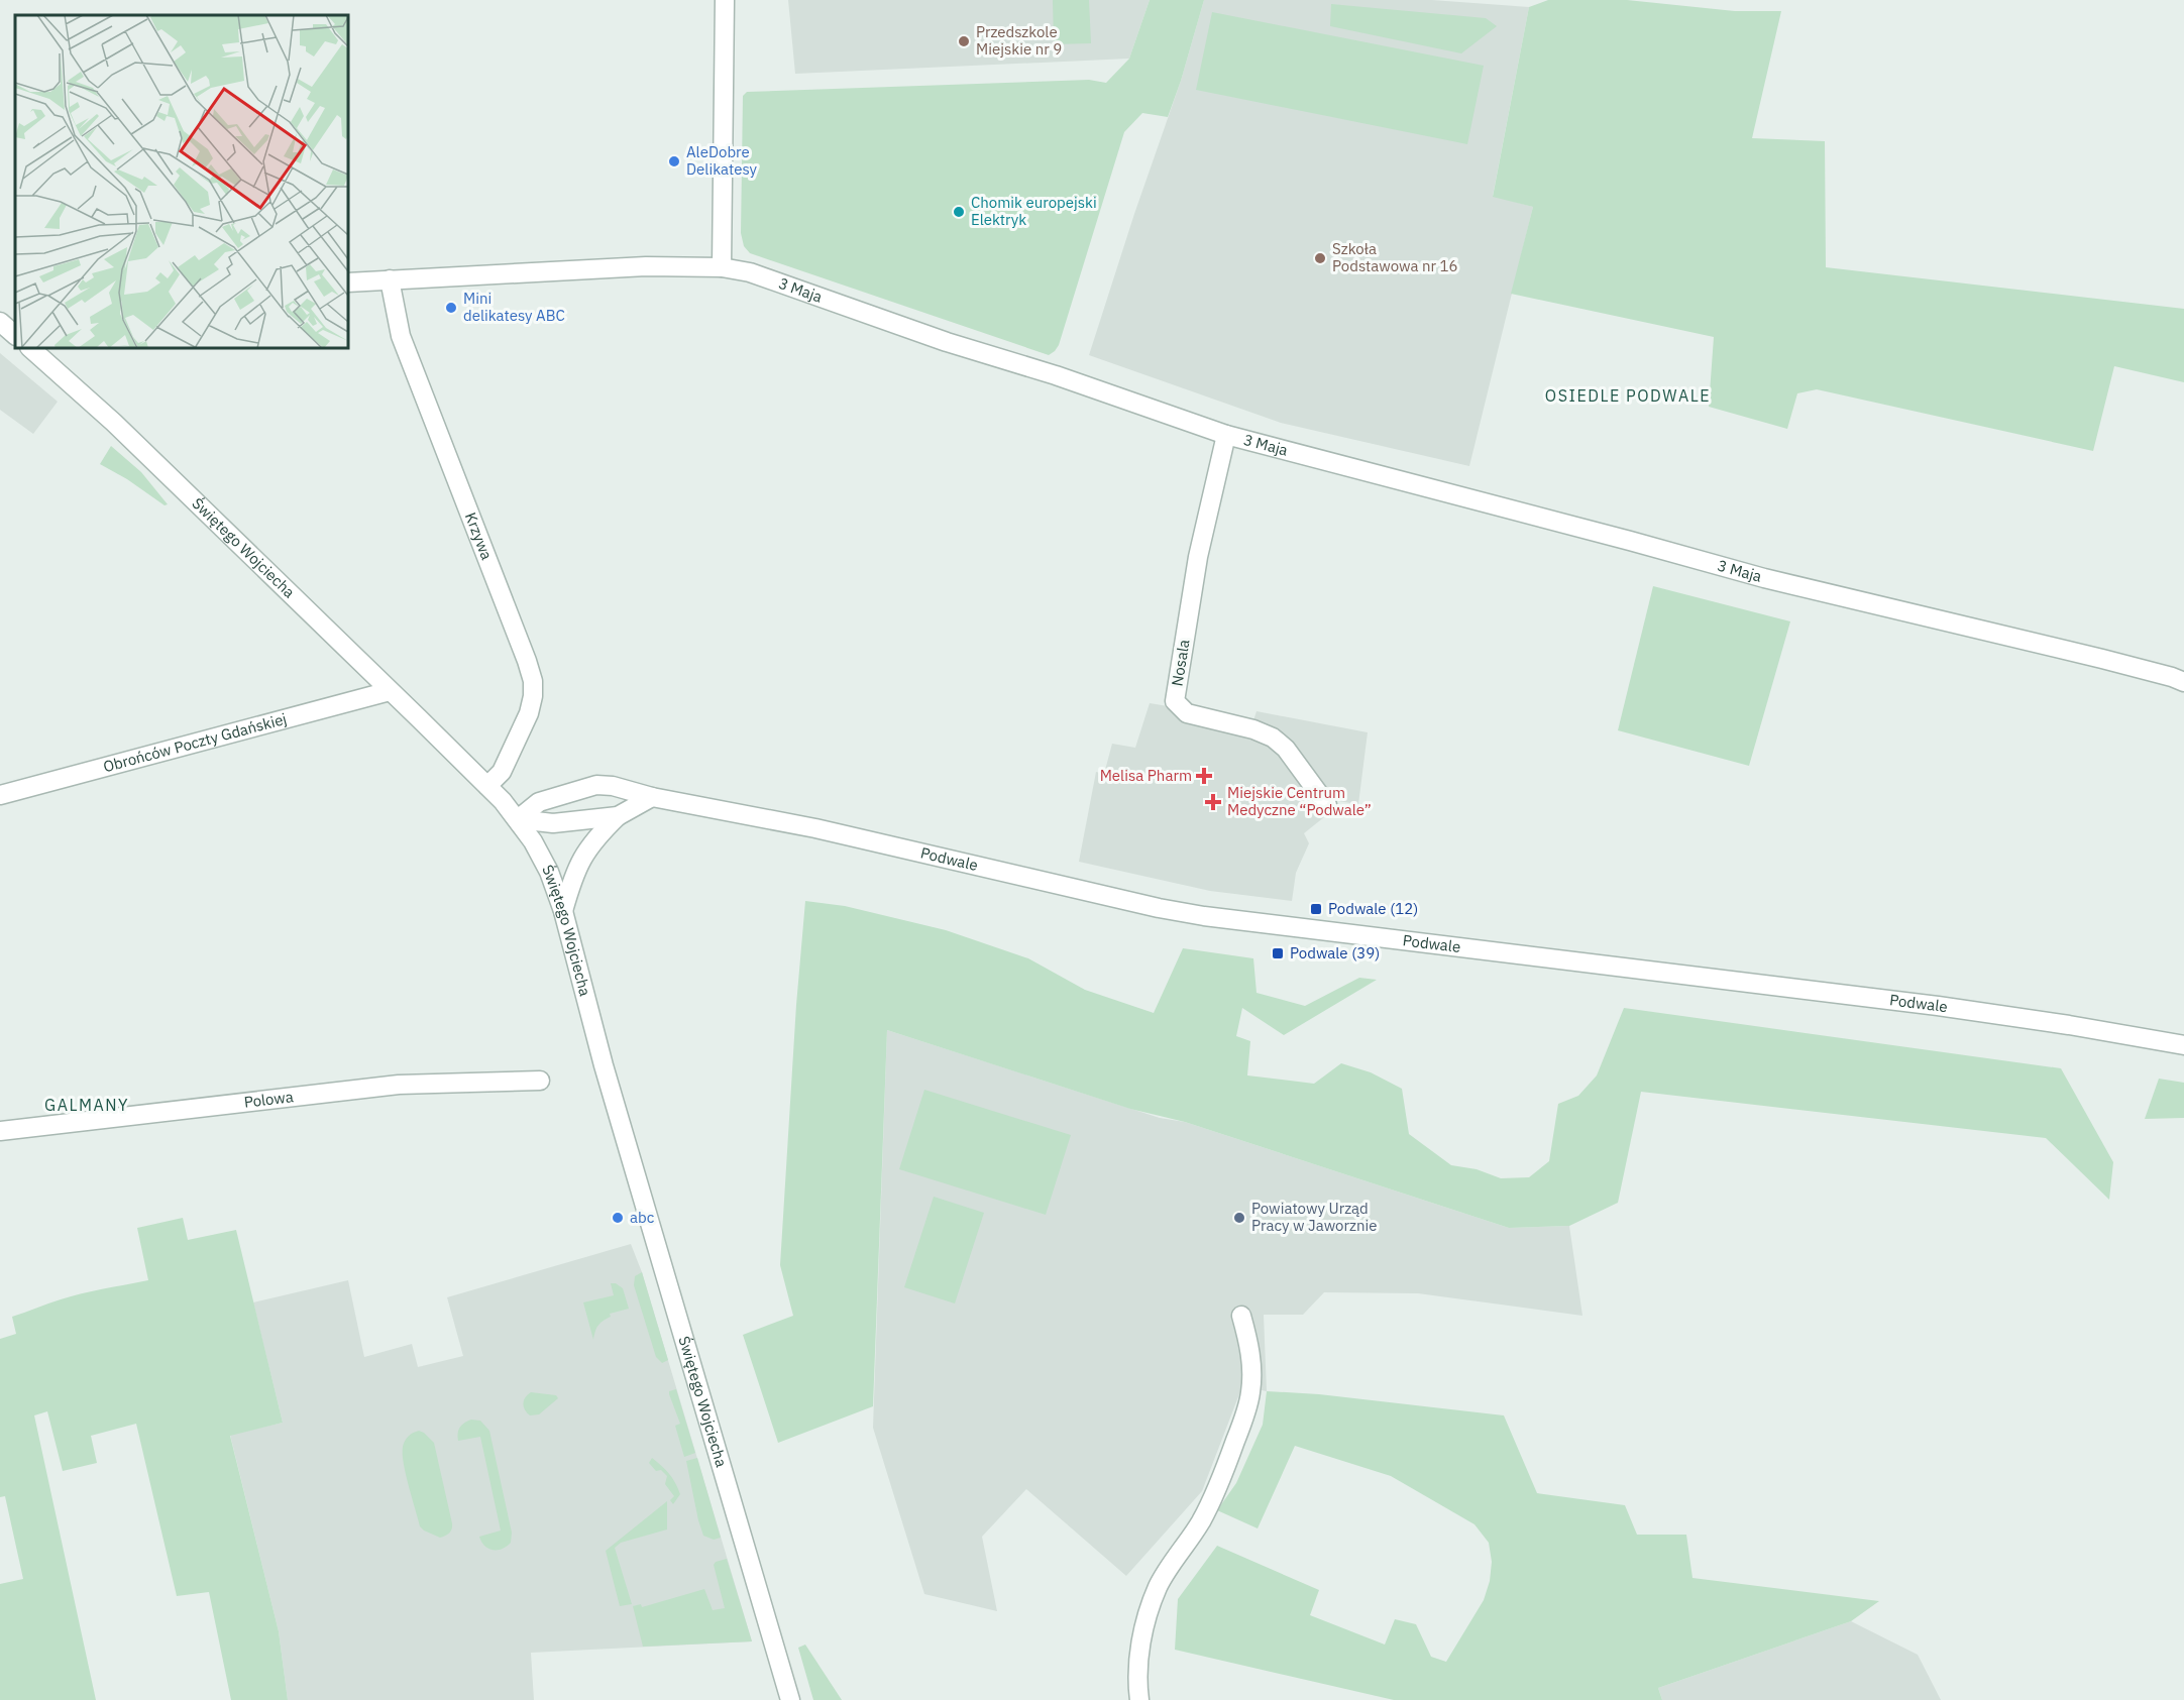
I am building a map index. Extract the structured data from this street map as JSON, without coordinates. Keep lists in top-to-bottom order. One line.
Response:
{"streets":{"street":["3 Maja","Krzywa","Świętego Wojciecha","Nosala","Obrońców Poczty Gdańskiej","Podwale","Polowa"]},"crossings":[["3 Maja","Krzywa"],["3 Maja","Nosala"],["Krzywa","Świętego Wojciecha"],["Świętego Wojciecha","Obrońców Poczty Gdańskiej"],["Świętego Wojciecha","Podwale"]],"districts":["OSIEDLE PODWALE","GALMANY"],"places":{"other":["Przedszkole Miejskie nr 9","AleDobre Delikatesy","Chomik europejski Elektryk","Szkoła Podstawowa nr 16","Mini delikatesy ABC","abc","Powiatowy Urząd Pracy w Jaworznie"],"health":["Melisa Pharm","Miejskie Centrum Medyczne “Podwale”"],"transit":["Podwale (12)","Podwale (39)"]}}
